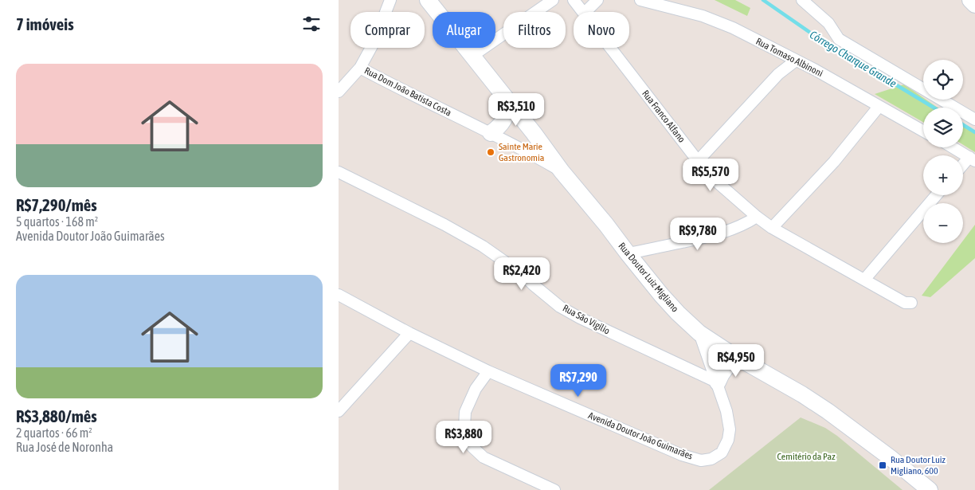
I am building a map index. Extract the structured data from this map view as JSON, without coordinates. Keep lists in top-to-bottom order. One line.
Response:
{"streets":{"main road":["Rua Doutor Luiz Migliano"],"street":["Rua Tomaso Albinoni","Rua Dom João Batista Costa","Rua Franco Alfano","Rua São Vigílio","Avenida Doutor João Guimarães"]},"crossings":[["Rua Dom João Batista Costa","Rua Doutor Luiz Migliano"],["Rua Doutor Luiz Migliano","Avenida Doutor João Guimarães"],["Rua São Vigílio","Avenida Doutor João Guimarães"]],"water":["Córrego Charque Grande"],"parks":["Cemitério da Paz"],"places":{"other":["Sainte Marie Gastronomia"],"transit":["Rua Doutor Luiz Migliano, 600"]},"page":{"heading":"7 imóveis","chip":["Comprar","Alugar","Filtros","Novo"],"list":[{"name":"R$7,290/mês","note":"5 quartos · 168 m² · Avenida Doutor João Guimarães"},{"name":"R$3,880/mês","note":"2 quartos · 66 m² · Rua José de Noronha"}],"map_buttons":["+","−"],"price":["R$3,510","R$5,570","R$9,780","R$2,420","R$4,950","R$7,290","R$3,880"]}}
